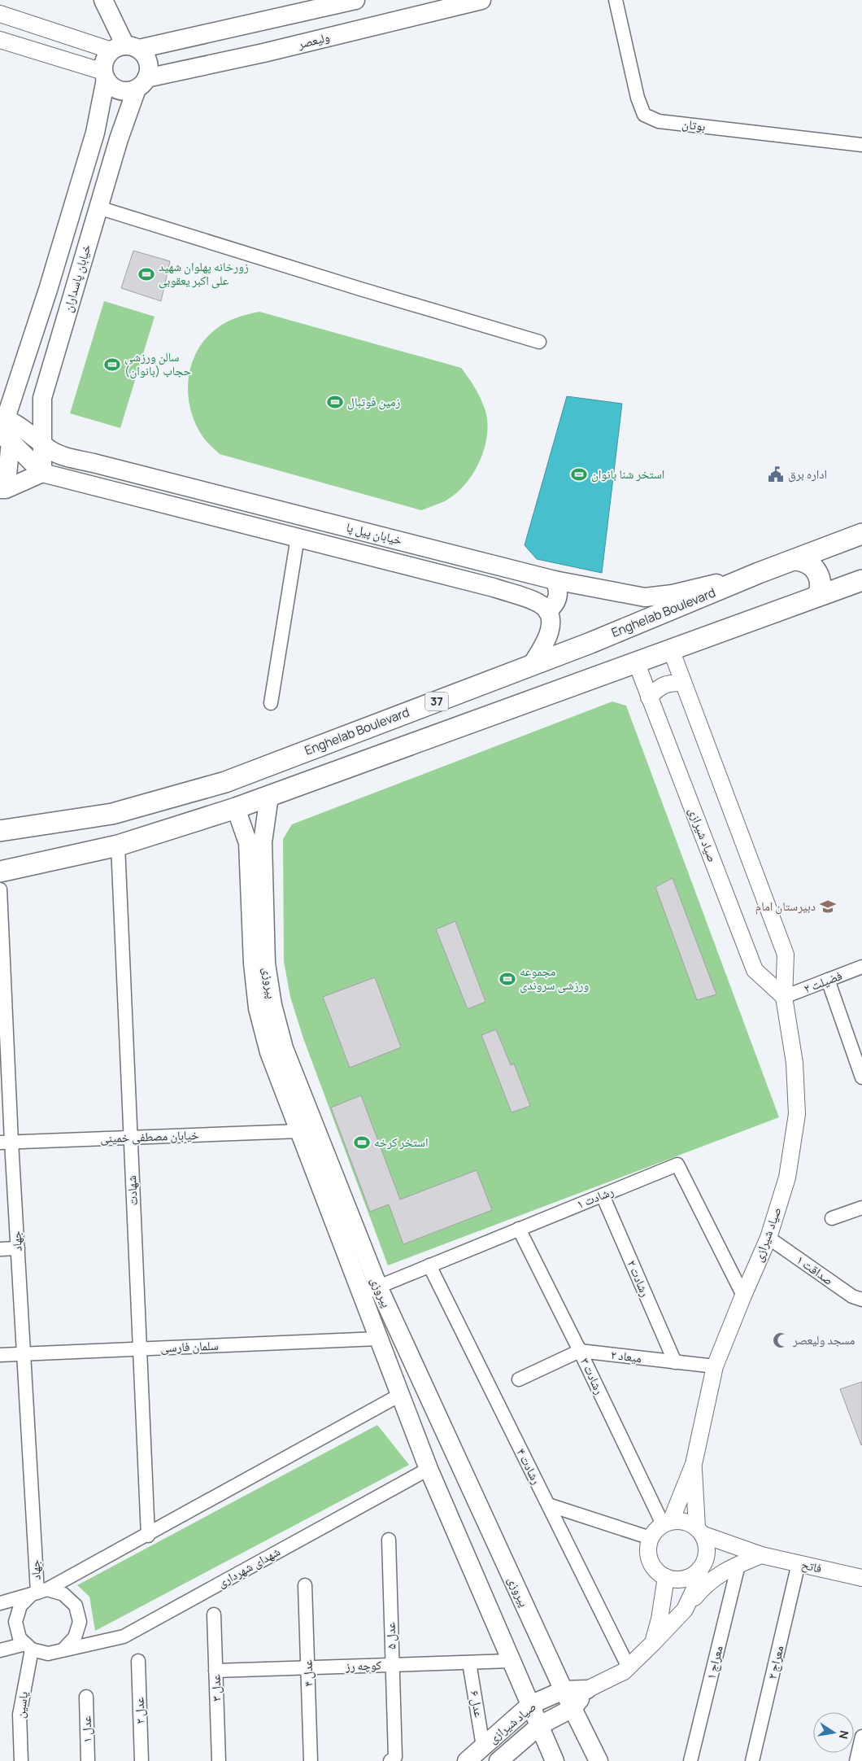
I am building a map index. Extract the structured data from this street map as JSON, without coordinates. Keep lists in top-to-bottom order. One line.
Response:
{"streets":{"main road":["ولیعصر","خیابان پاسداران","خیابان پیل پا","Enghelab Boulevard","37","صیاد شیرازی","پیروزی"],"street":["بوتان","فضیلت ۲","خیابان مصطفی خمینی","شهادت","رشادت ۱","جهاد","صداقت ۱","رشادت ۲","سلمان فارسی","میعاد ۲","رشادت ۳","رشادت ۴","فاتح","شهدای شهرداری","عدل ۵","معراج ۱","معراج ۲","کوچه رز","عدل ۴","عدل ۳","عدل ۶","یاسین","عدل ۲","عدل ۱"]},"crossings":[["ولیعصر","خیابان پاسداران"],["خیابان پاسداران","خیابان پیل پا"],["خیابان پیل پا","Enghelab Boulevard"],["37","صیاد شیرازی"],["37","پیروزی"],["37","شهادت"],["صیاد شیرازی","فضیلت ۲"],["صیاد شیرازی","پیروزی"],["صیاد شیرازی","رشادت ۱"],["صیاد شیرازی","صداقت ۱"],["صیاد شیرازی","میعاد ۲"],["صیاد شیرازی","رشادت ۴"],["صیاد شیرازی","عدل ۶"],["پیروزی","خیابان مصطفی خمینی"],["پیروزی","رشادت ۱"],["پیروزی","سلمان فارسی"],["پیروزی","شهدای شهرداری"],["پیروزی","کوچه رز"],["خیابان مصطفی خمینی","شهادت"],["خیابان مصطفی خمینی","جهاد"],["شهادت","سلمان فارسی"],["رشادت ۱","رشادت ۲"],["رشادت ۱","رشادت ۳"],["رشادت ۱","رشادت ۴"],["جهاد","سلمان فارسی"],["جهاد","شهدای شهرداری"],["جهاد","یاسین"],["رشادت ۲","میعاد ۲"],["میعاد ۲","رشادت ۳"],["فاتح","معراج ۲"],["شهدای شهرداری","یاسین"],["عدل ۵","کوچه رز"],["کوچه رز","عدل ۴"],["کوچه رز","عدل ۳"],["کوچه رز","عدل ۶"]],"places":{"sports":["زورخانه پهلوان شهید علی اکبر یعقوبی","سالن ورزشی حجاب (بانوان)","زمین فوتبال","استخر شنا بانوان","مجموعه ورزشی سروندی","استخر کرخه"],"public building":["اداره برق"],"school or university":["دبیرستان امام"],"mosque":["مسجد ولیعصر"]},"north":"right"}
